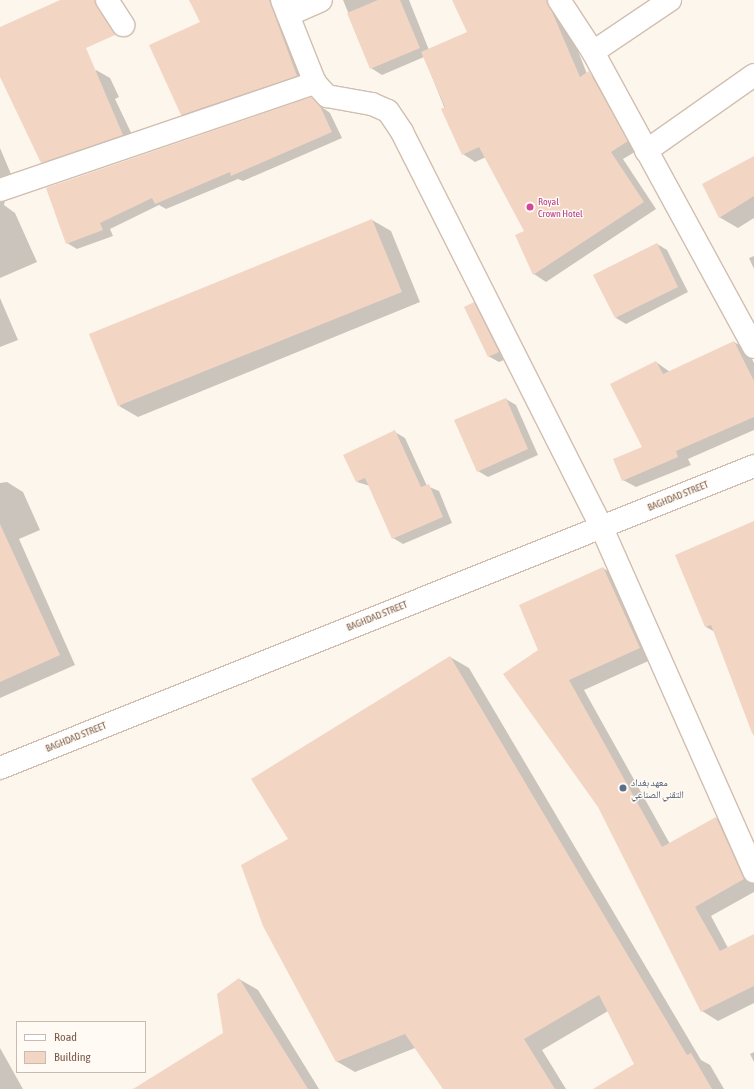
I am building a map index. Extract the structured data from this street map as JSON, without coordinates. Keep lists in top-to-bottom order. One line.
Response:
{"streets":{"street":["BAGHDAD STREET"]},"places":["Royal Crown Hotel","معهد بغداد التقني الصناعي"],"legend":["Road","Building"]}
